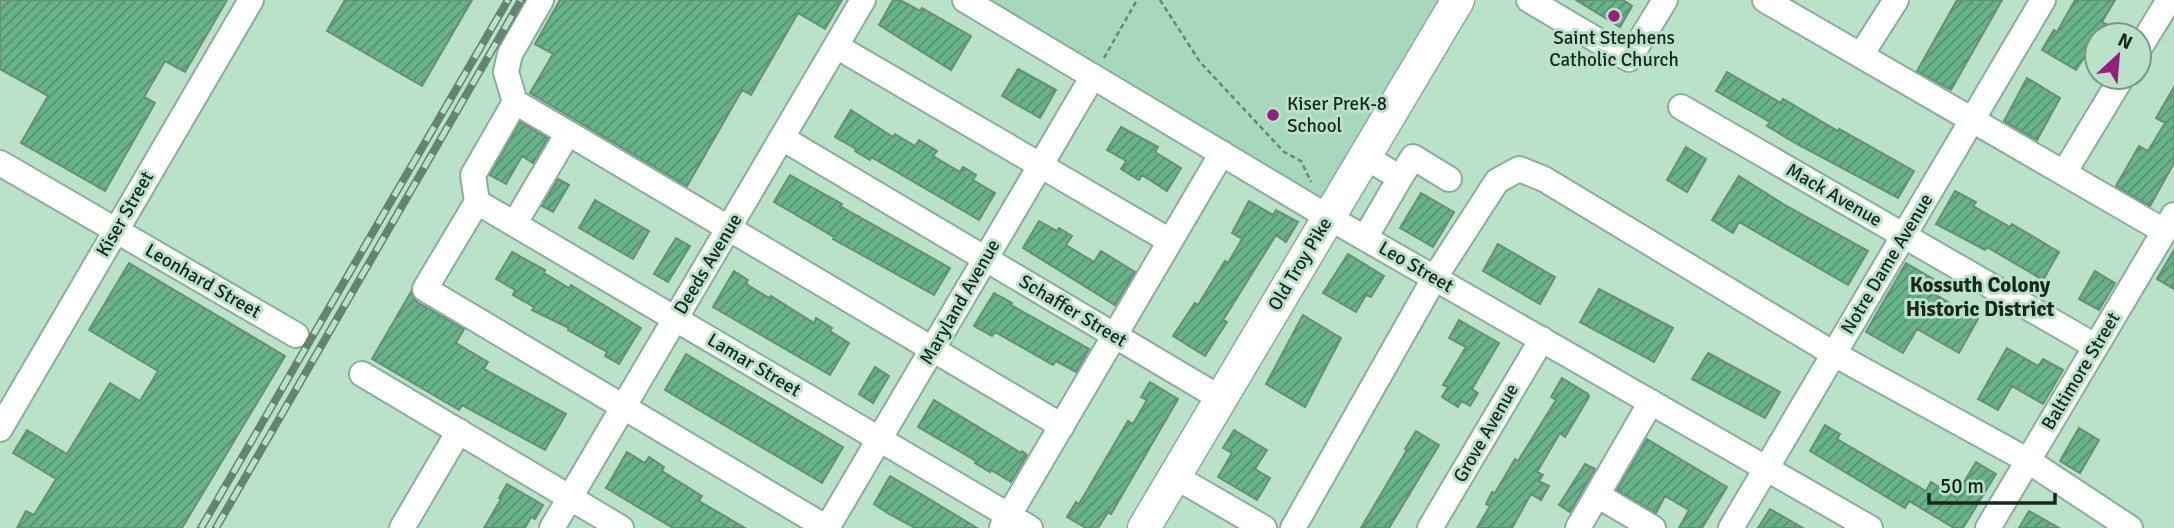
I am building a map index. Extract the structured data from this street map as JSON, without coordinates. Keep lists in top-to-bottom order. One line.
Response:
{"streets":{"main road":["Old Troy Pike"],"street":["Mack Avenue","Kiser Street","Deeds Avenue","Notre Dame Avenue","Leo Street","Leonhard Street","Maryland Avenue","Schaffer Street","Lamar Street","Baltimore Street","Grove Avenue"]},"crossings":[["Mack Avenue","Notre Dame Avenue"],["Mack Avenue","Baltimore Street"],["Kiser Street","Leonhard Street"],["Deeds Avenue","Schaffer Street"],["Deeds Avenue","Lamar Street"],["Old Troy Pike","Leo Street"],["Old Troy Pike","Schaffer Street"],["Notre Dame Avenue","Leo Street"],["Leo Street","Maryland Avenue"],["Leo Street","Grove Avenue"],["Maryland Avenue","Schaffer Street"],["Maryland Avenue","Lamar Street"]],"districts":["Kossuth Colony Historic District"],"places":["Saint Stephens Catholic Church","Kiser PreK-8 School"],"scale_bar":"50 m","north":"top right"}
